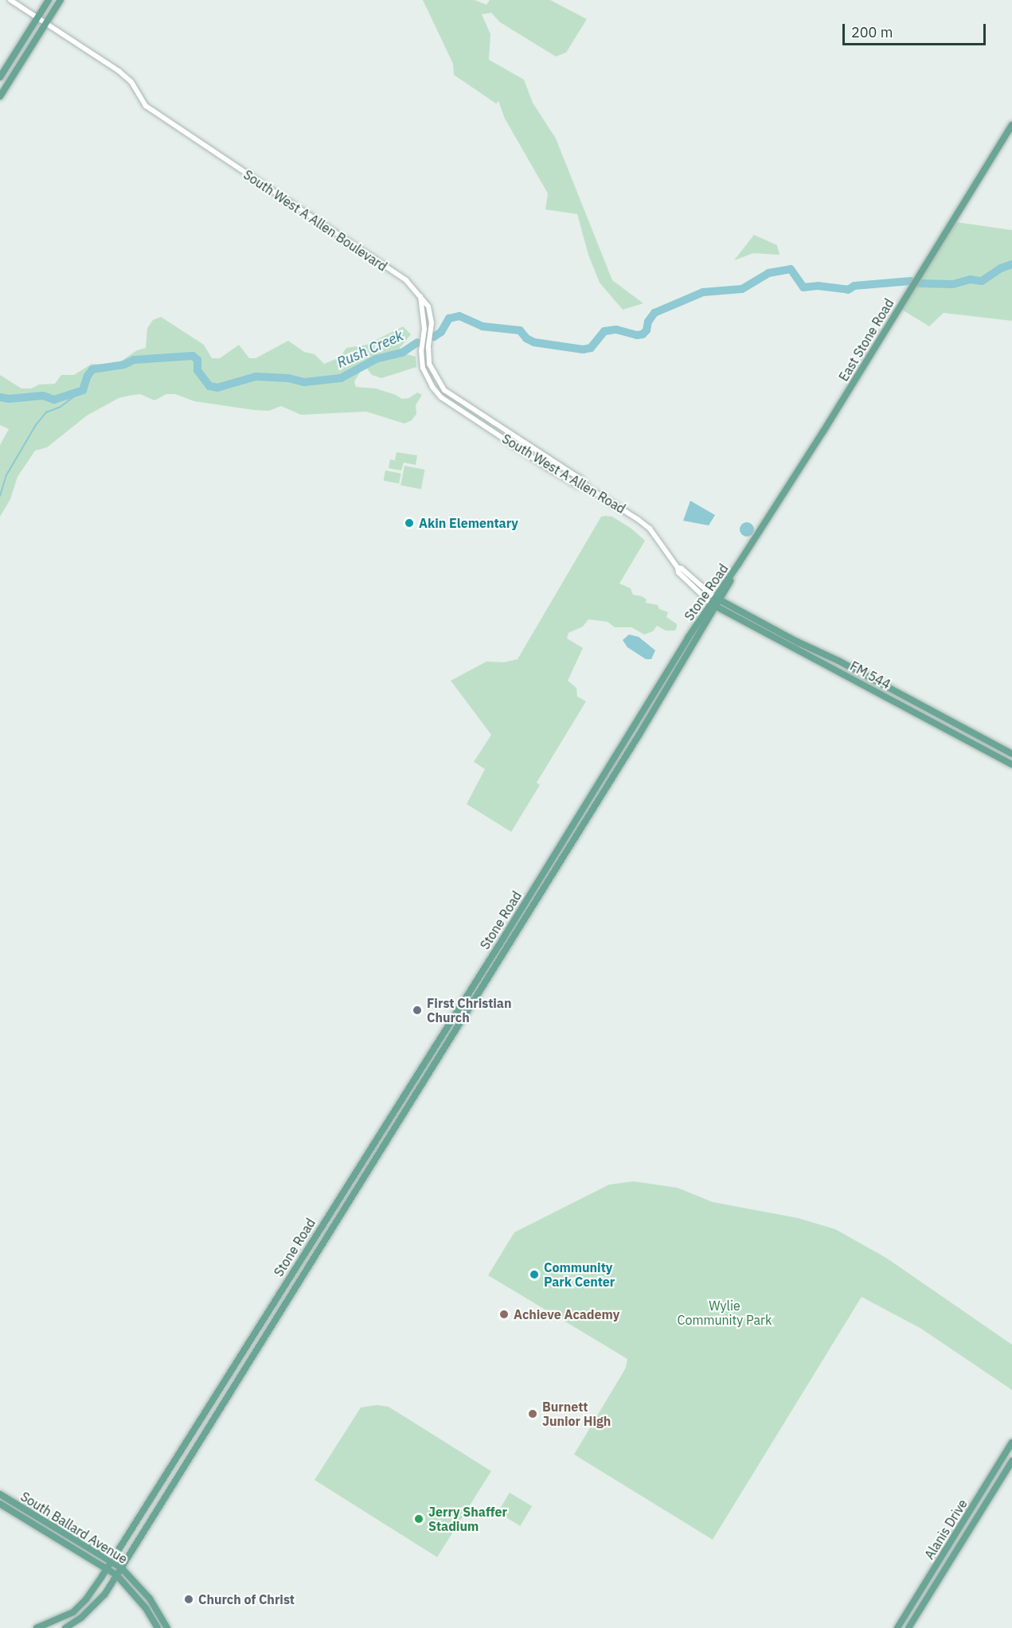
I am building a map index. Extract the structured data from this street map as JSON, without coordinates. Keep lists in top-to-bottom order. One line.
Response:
{"streets":{"main road":["East Stone Road","Stone Road","FM 544","South Ballard Avenue","Alanis Drive"],"street":["South West A Allen Boulevard","South West A Allen Road"]},"crossings":[["South West A Allen Boulevard","South West A Allen Road"],["East Stone Road","Stone Road"],["South West A Allen Road","Stone Road"],["South West A Allen Road","FM 544"],["Stone Road","FM 544"],["Stone Road","South Ballard Avenue"]],"water":["Rush Creek"],"parks":["Wylie Community Park"],"places":["Akin Elementary","First Christian Church","Community Park Center","Achieve Academy","Burnett Junior High","Jerry Shaffer Stadium","Church of Christ"],"scale_bar":"200 m"}
